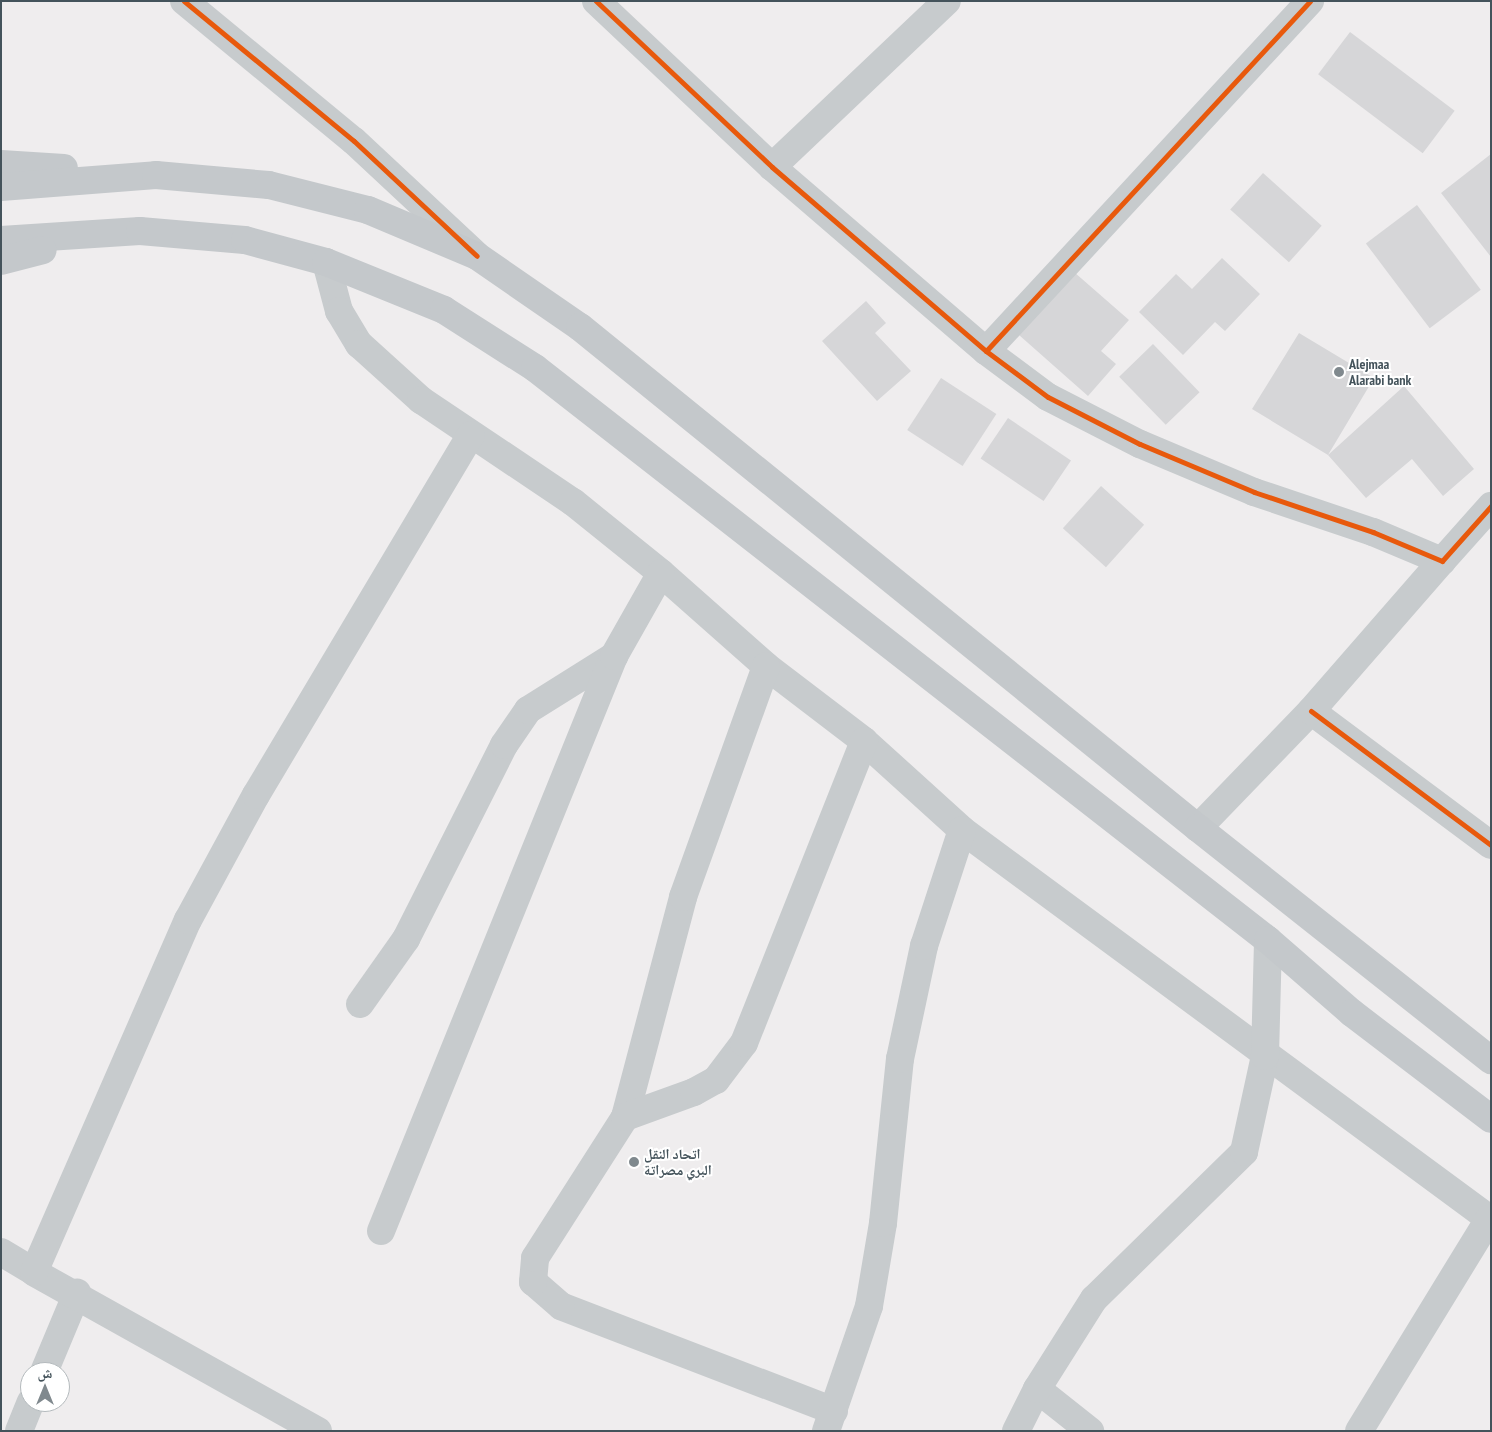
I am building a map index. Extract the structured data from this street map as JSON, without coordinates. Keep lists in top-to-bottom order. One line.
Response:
{"places":["Alejmaa Alarabi bank","اتحاد النقل البري مصراتة"],"north":"top"}
